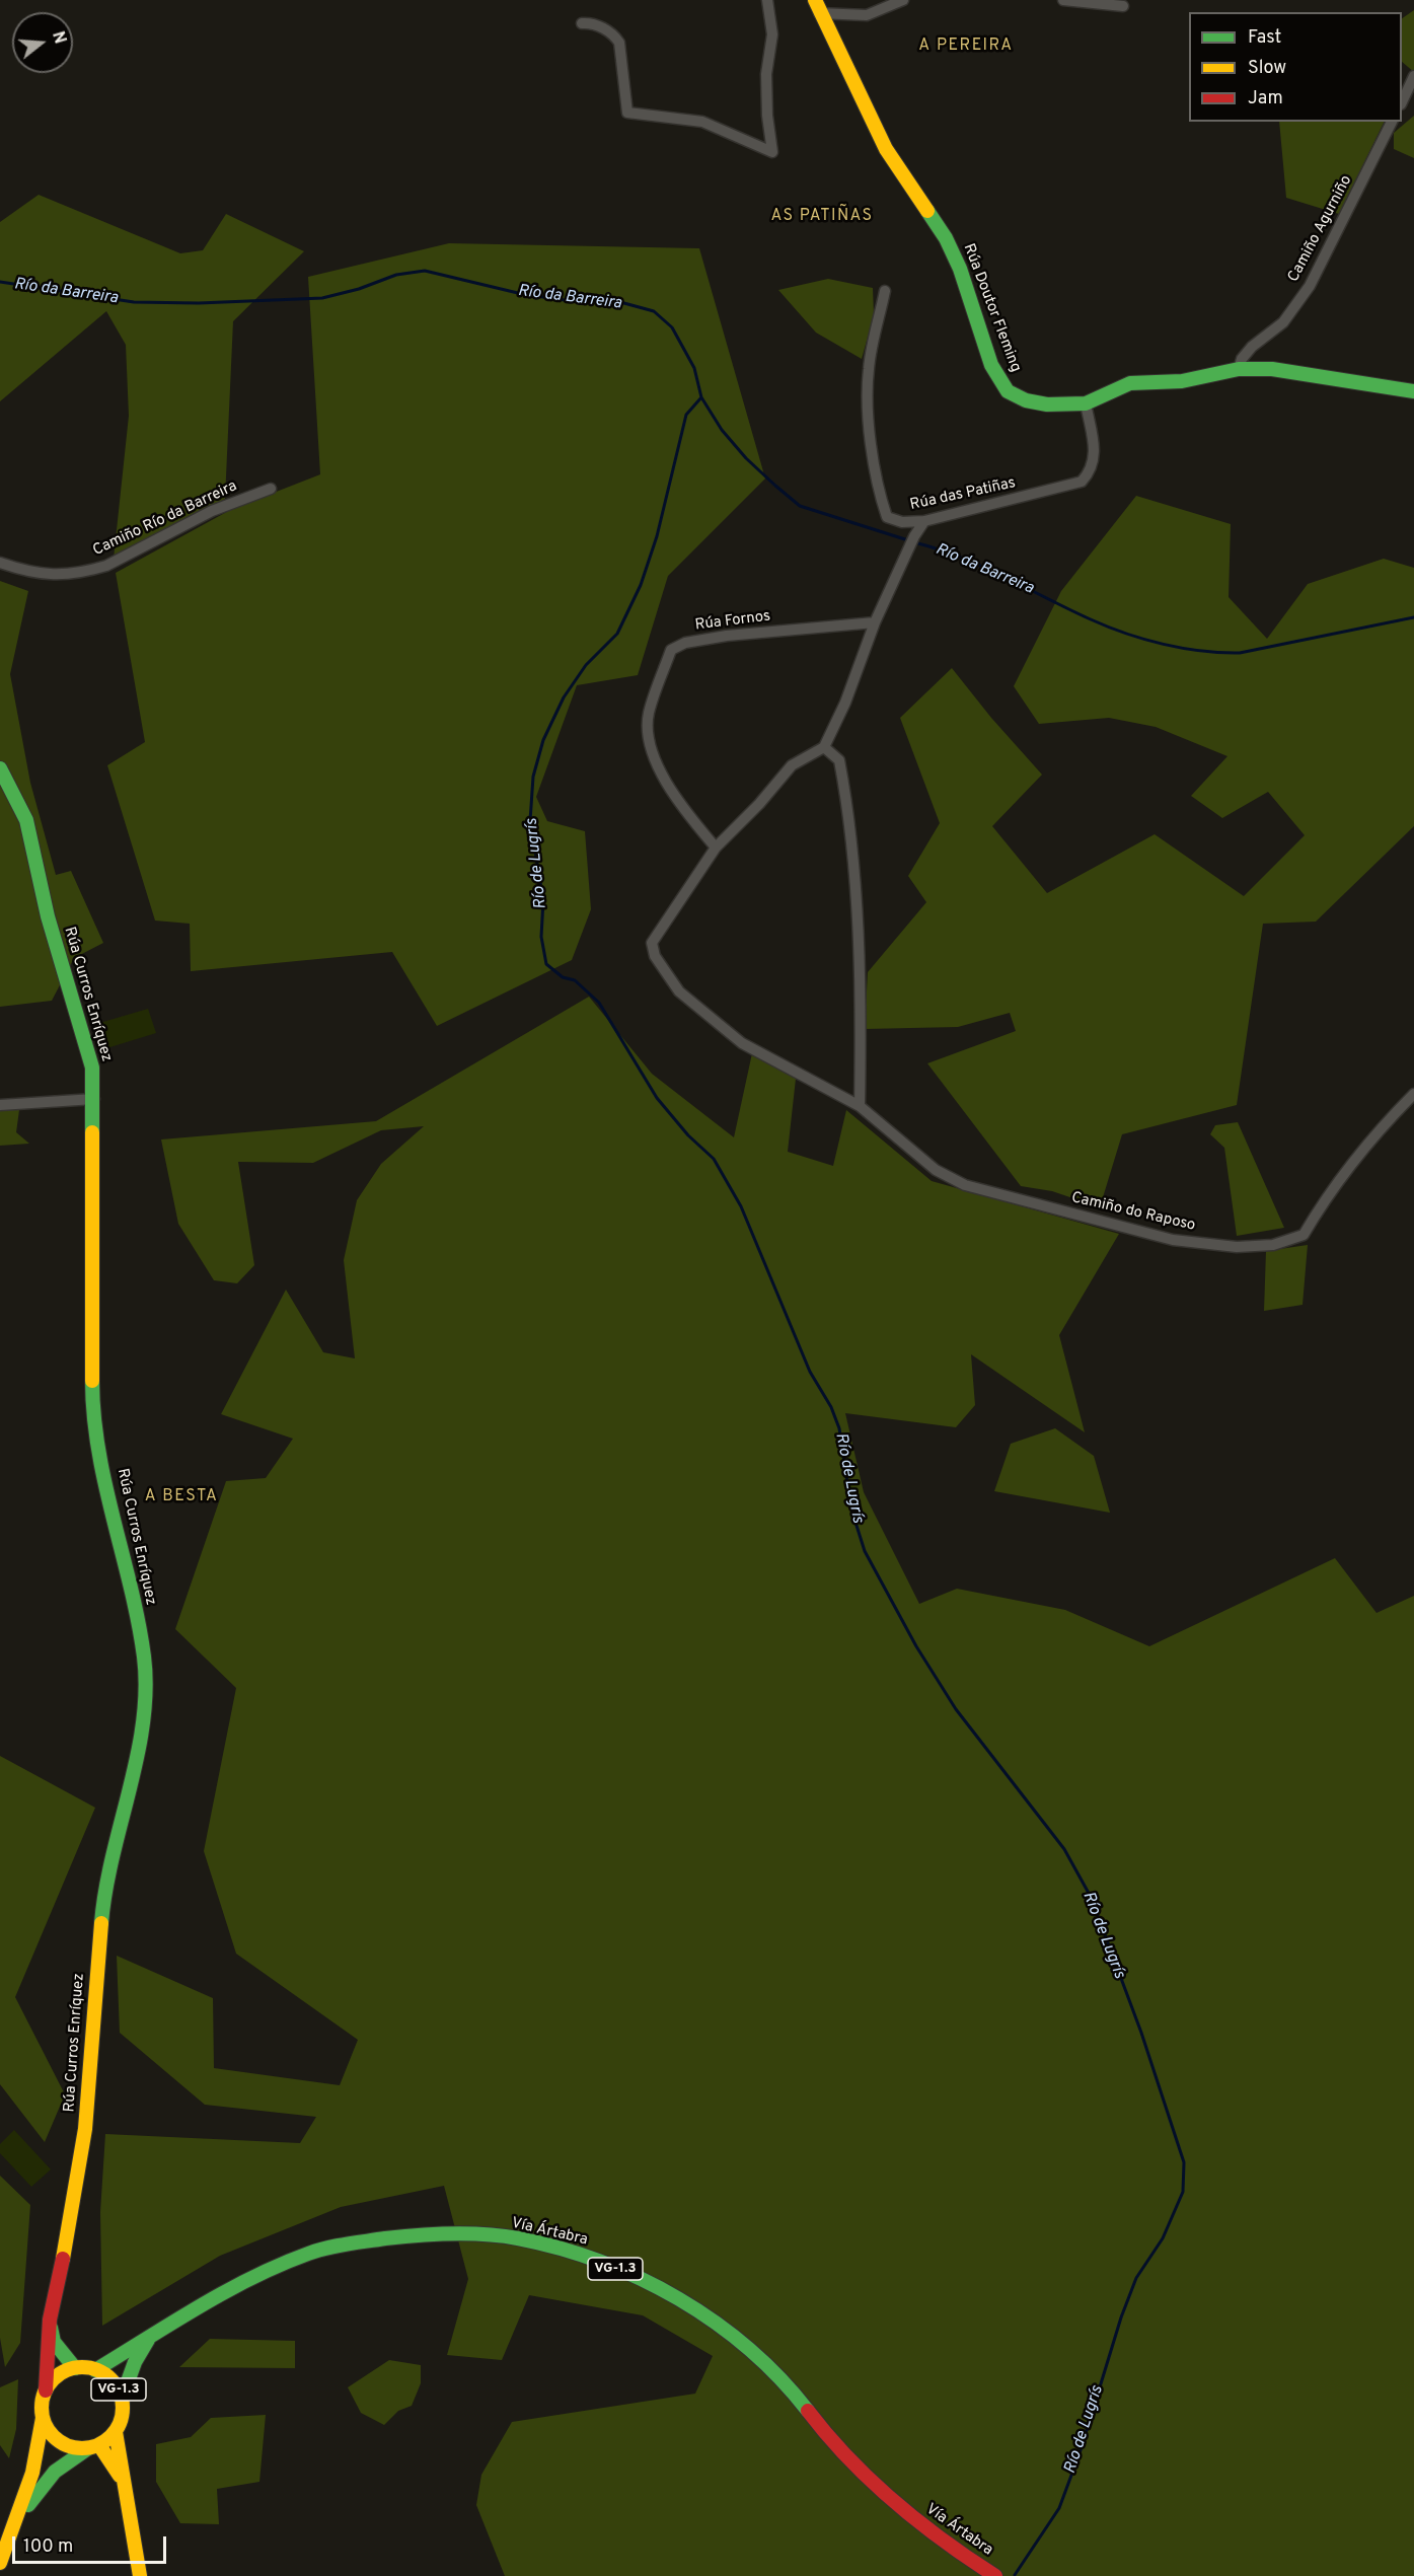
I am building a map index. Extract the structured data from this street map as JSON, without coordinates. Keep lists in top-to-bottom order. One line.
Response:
{"streets":{"main road":["Rúa Doutor Fleming","Rúa Curros Enríquez","Vía Ártabra","VG-1.3"],"street":["Camiño Agurniño","Rúa das Patiñas","Camiño Río da Barreira","Rúa Fornos","Camiño do Raposo"]},"crossings":[["Camiño Agurniño","Rúa Doutor Fleming"],["Rúa Doutor Fleming","Rúa das Patiñas"],["Rúa Curros Enríquez","Vía Ártabra"],["Rúa Curros Enríquez","VG-1.3"],["Vía Ártabra","VG-1.3"]],"districts":["A PEREIRA","AS PATIÑAS","A BESTA"],"water":["Río da Barreira","Río de Lugrís"],"legend":["Fast","Slow","Jam"],"scale_bar":"100 m","north":"right"}
